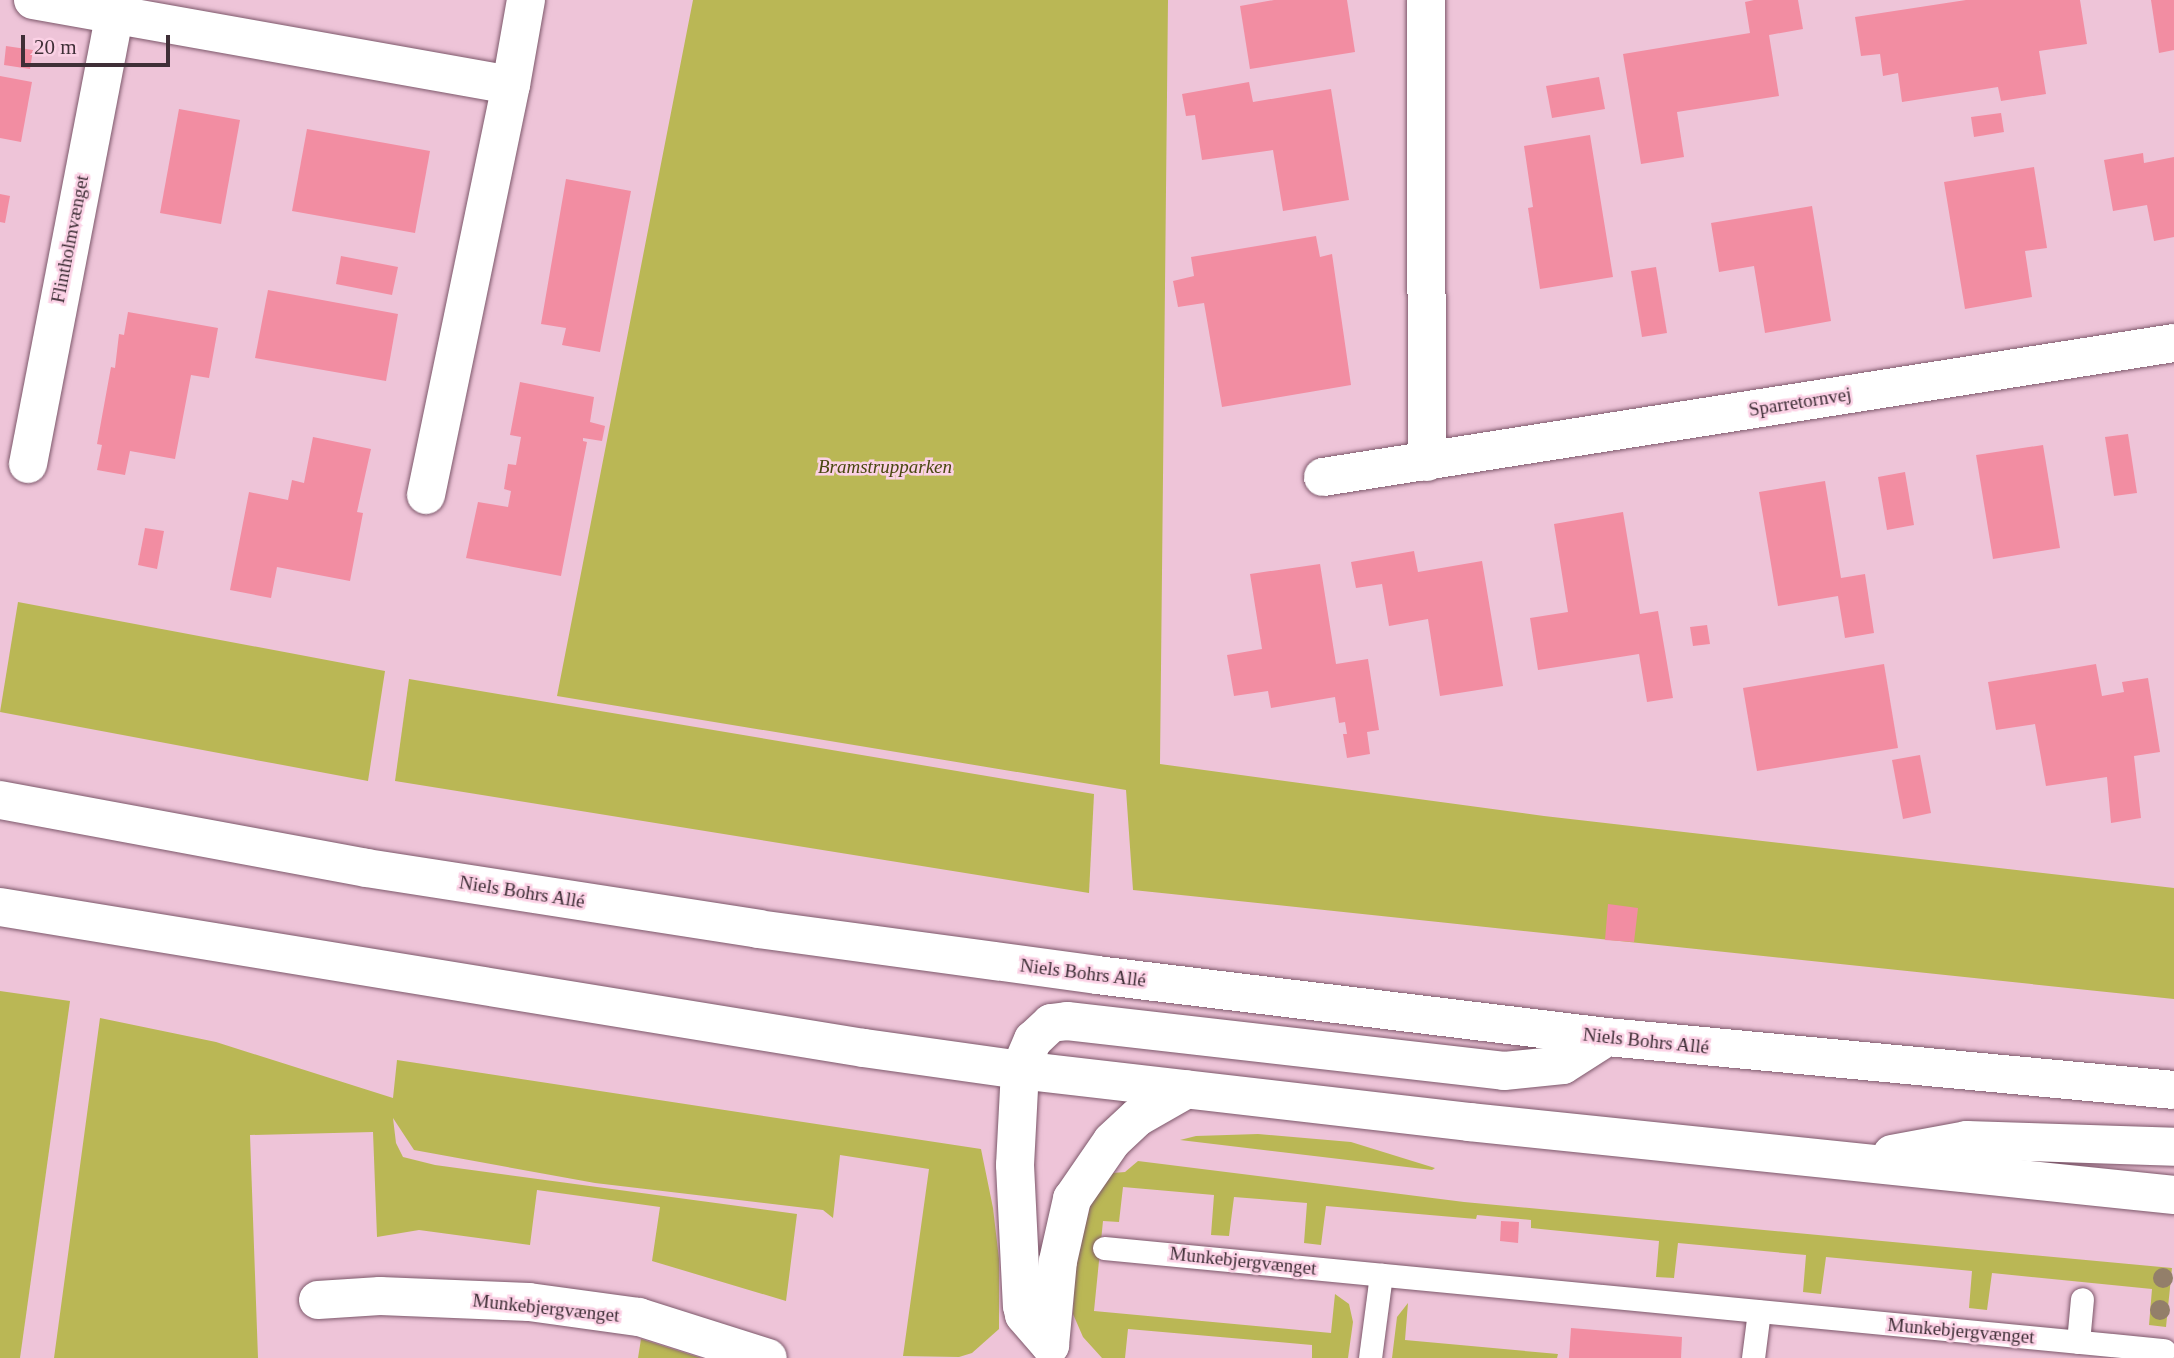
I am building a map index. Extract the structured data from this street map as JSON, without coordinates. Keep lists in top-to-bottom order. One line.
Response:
{"streets":{"street":["Flintholmvænget","Sparretornvej","Niels Bohrs Allé","Munkebjergvænget"]},"parks":["Bramstrupparken"],"scale_bar":"20 m"}
